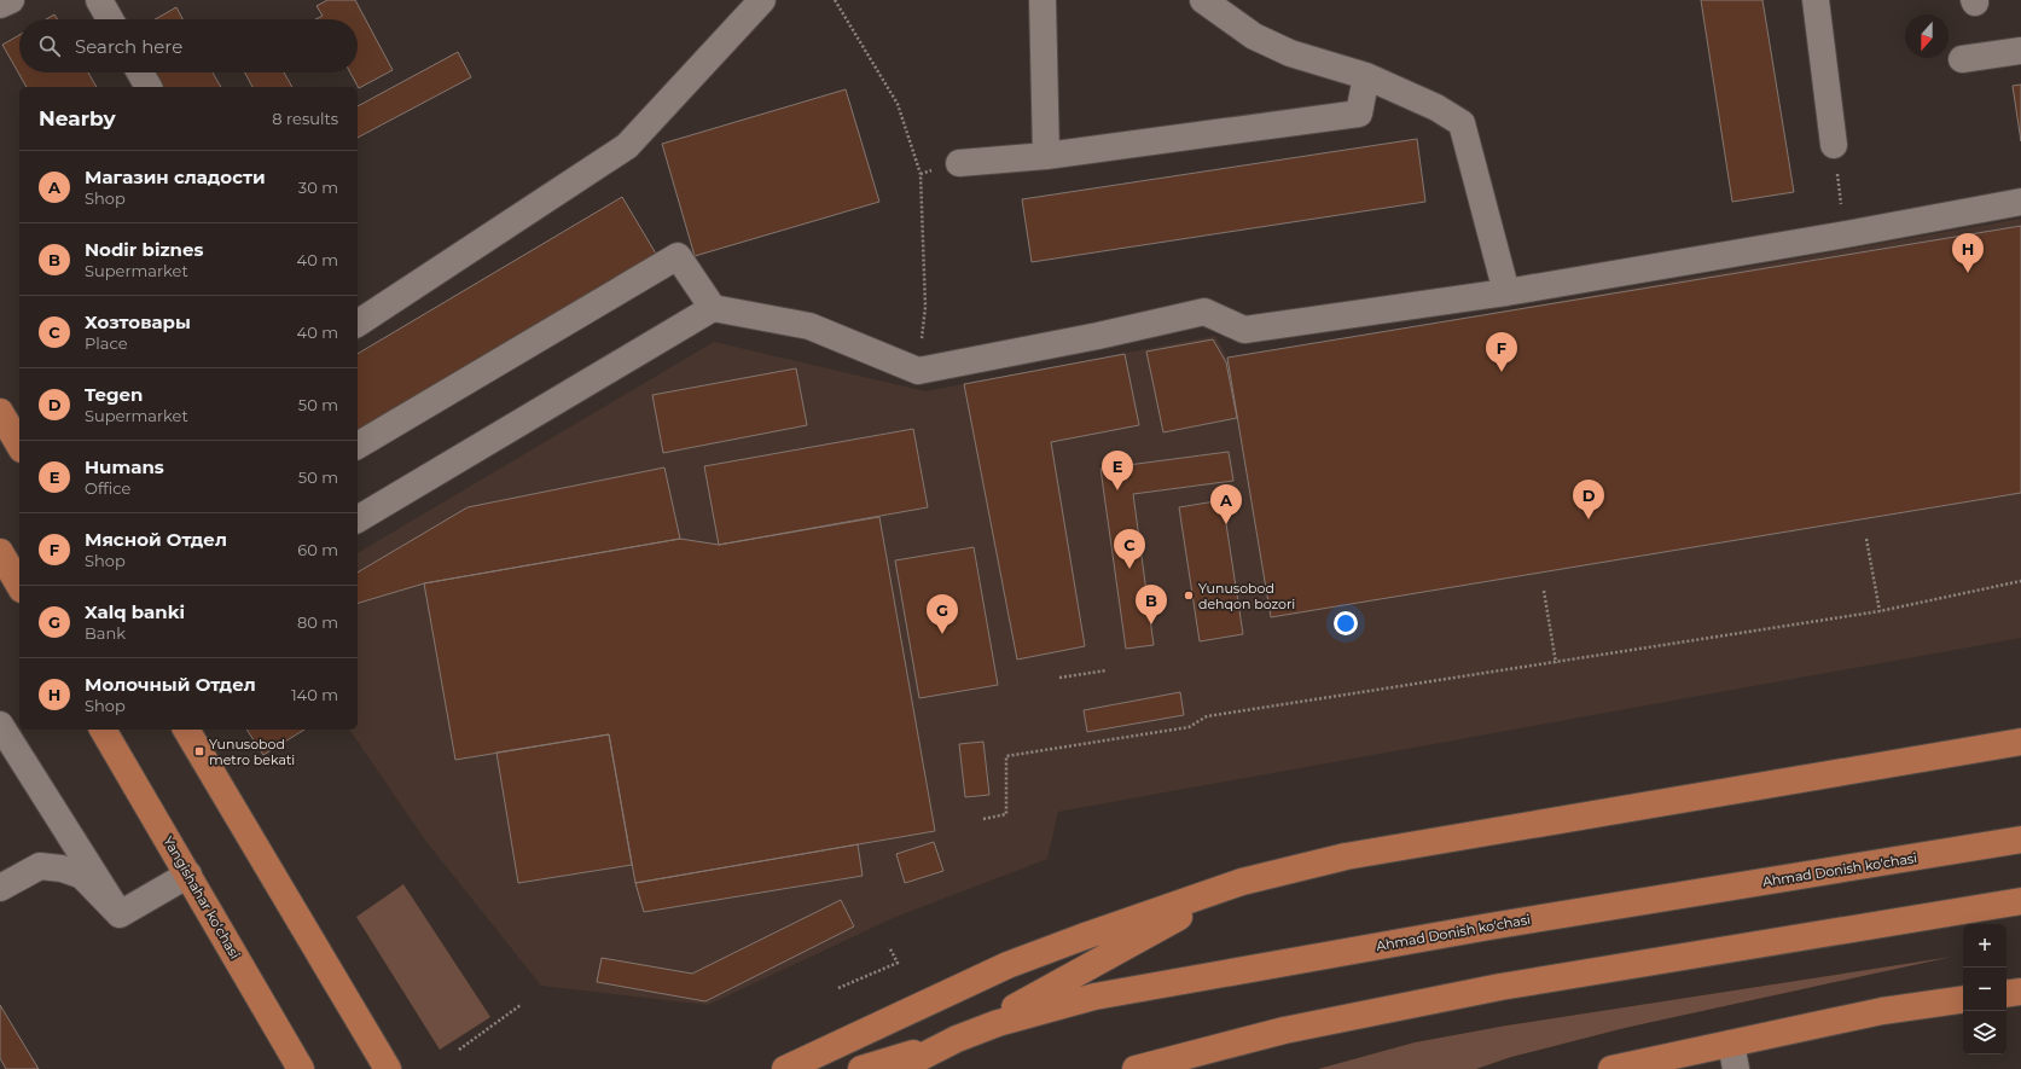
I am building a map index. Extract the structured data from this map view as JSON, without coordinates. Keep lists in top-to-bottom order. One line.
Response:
{"streets":{"main road":["Ahmad Donish ko'chasi","Yangishahar ko‘chasi"]},"places":{"other":["Yunusobod dehqon bozori"],"transit":["Yunusobod metro bekati"]},"north":"bottom","page":{"search":"Search here","heading":["Nearby","8 results"],"list":[{"mark":"A","name":"Магазин сладости","note":"Shop","value":"30 m"},{"mark":"B","name":"Nodir biznes","note":"Supermarket","value":"40 m"},{"mark":"C","name":"Хозтовары","note":"Place","value":"40 m"},{"mark":"D","name":"Tegen","note":"Supermarket","value":"50 m"},{"mark":"E","name":"Humans","note":"Office","value":"50 m"},{"mark":"F","name":"Мясной Отдел","note":"Shop","value":"60 m"},{"mark":"G","name":"Xalq banki","note":"Bank","value":"80 m"},{"mark":"H","name":"Молочный Отдел","note":"Shop","value":"140 m"}],"pins":["H","F","E","D","A","C","B","G"],"map_buttons":["+","−"]}}
